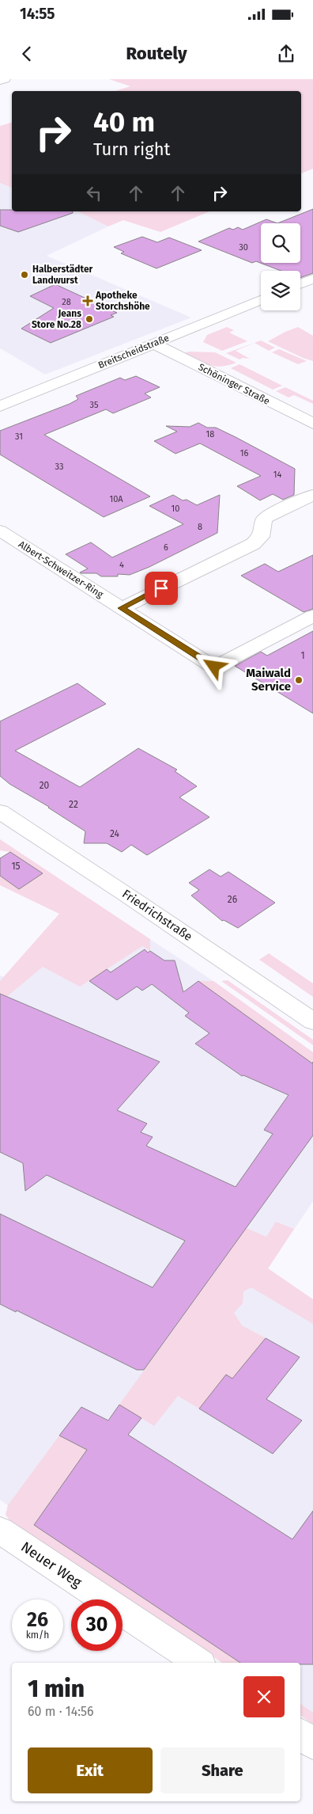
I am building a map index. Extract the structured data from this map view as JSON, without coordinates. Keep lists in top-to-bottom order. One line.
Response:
{"streets":{"street":["Breitscheidstraße","Schöninger Straße","Albert-Schweitzer-Ring","Friedrichstraße","Neuer Weg"]},"crossings":[["Breitscheidstraße","Schöninger Straße"]],"places":{"other":["Halberstädter Landwurst","Jeans Store No.28","Maiwald Service"],"health":["Apotheke Storchshöhe"]},"house_numbers":["30","28","35","18","31","16","33","14","10A","10","8","6","4","1","20","22","24","15","26"],"page":{"status":"14:55","header":"Routely","turn":["40 m","Turn right"],"speed":"26 km/h","limit":"30","heading":["1 min","60 m · 14:56"],"buttons":["Exit","Share"]}}
